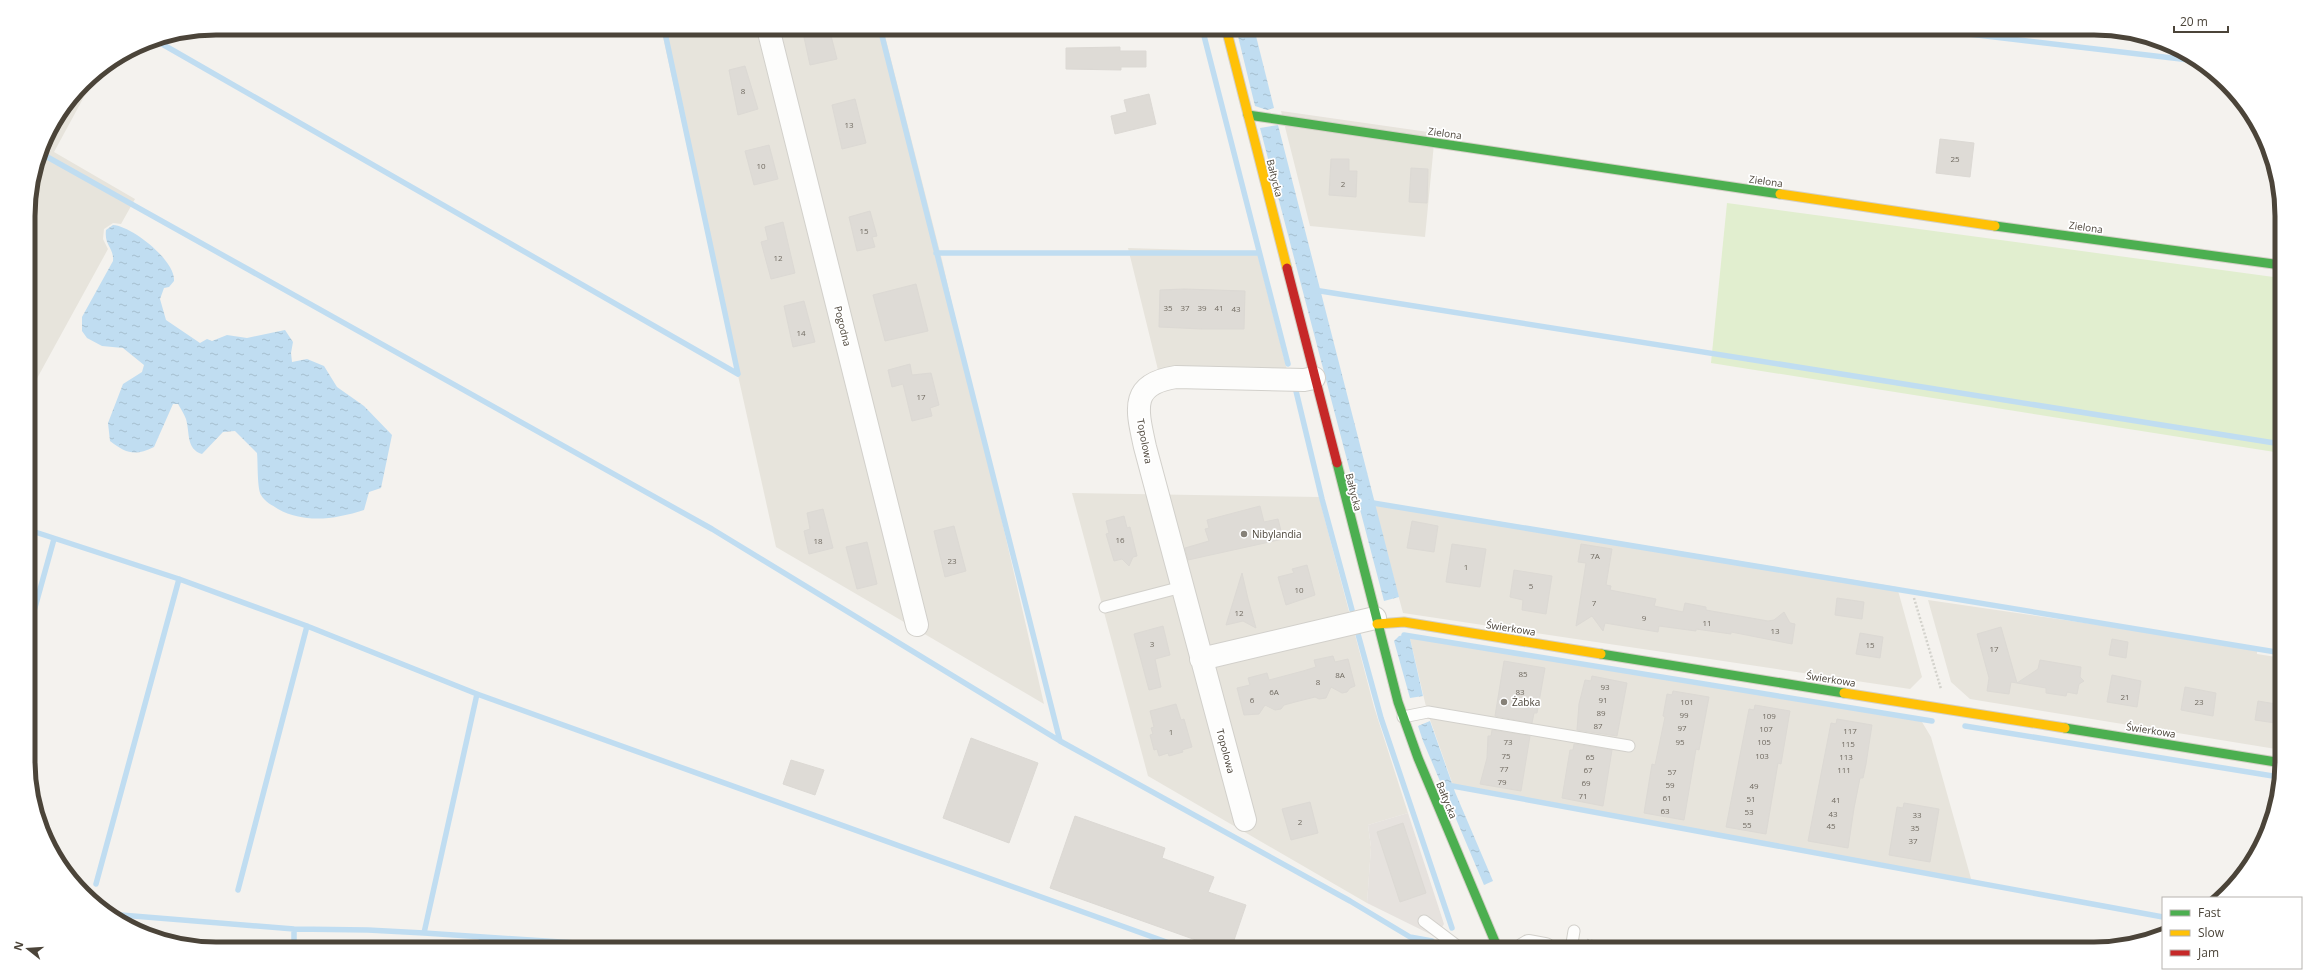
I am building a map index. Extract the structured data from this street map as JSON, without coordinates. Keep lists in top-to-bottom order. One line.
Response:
{"streets":{"street":["Zielona","Bałtycka","Pogodna","Topolowa","Świerkowa"]},"crossings":[["Zielona","Bałtycka"],["Bałtycka","Topolowa"],["Bałtycka","Świerkowa"]],"places":["Nibylandia","Żabka"],"house_numbers":["8","13","25","10","2","15","12","35","37","39","41","43","14","17","16","18","7A","23","1","5","10","7","12","9","11","13","3","15","17","85","8A","8","93","6A","83","21","6","91","101","23","89","99","109","87","97","107","117","1","73","95","105","115","75","103","65","113","77","67","111","57","79","69","59","49","71","61","51","41","63","53","43","33","2","55","45","35","37"],"legend":["Fast","Slow","Jam"],"scale_bar":"20 m","north":"left"}
